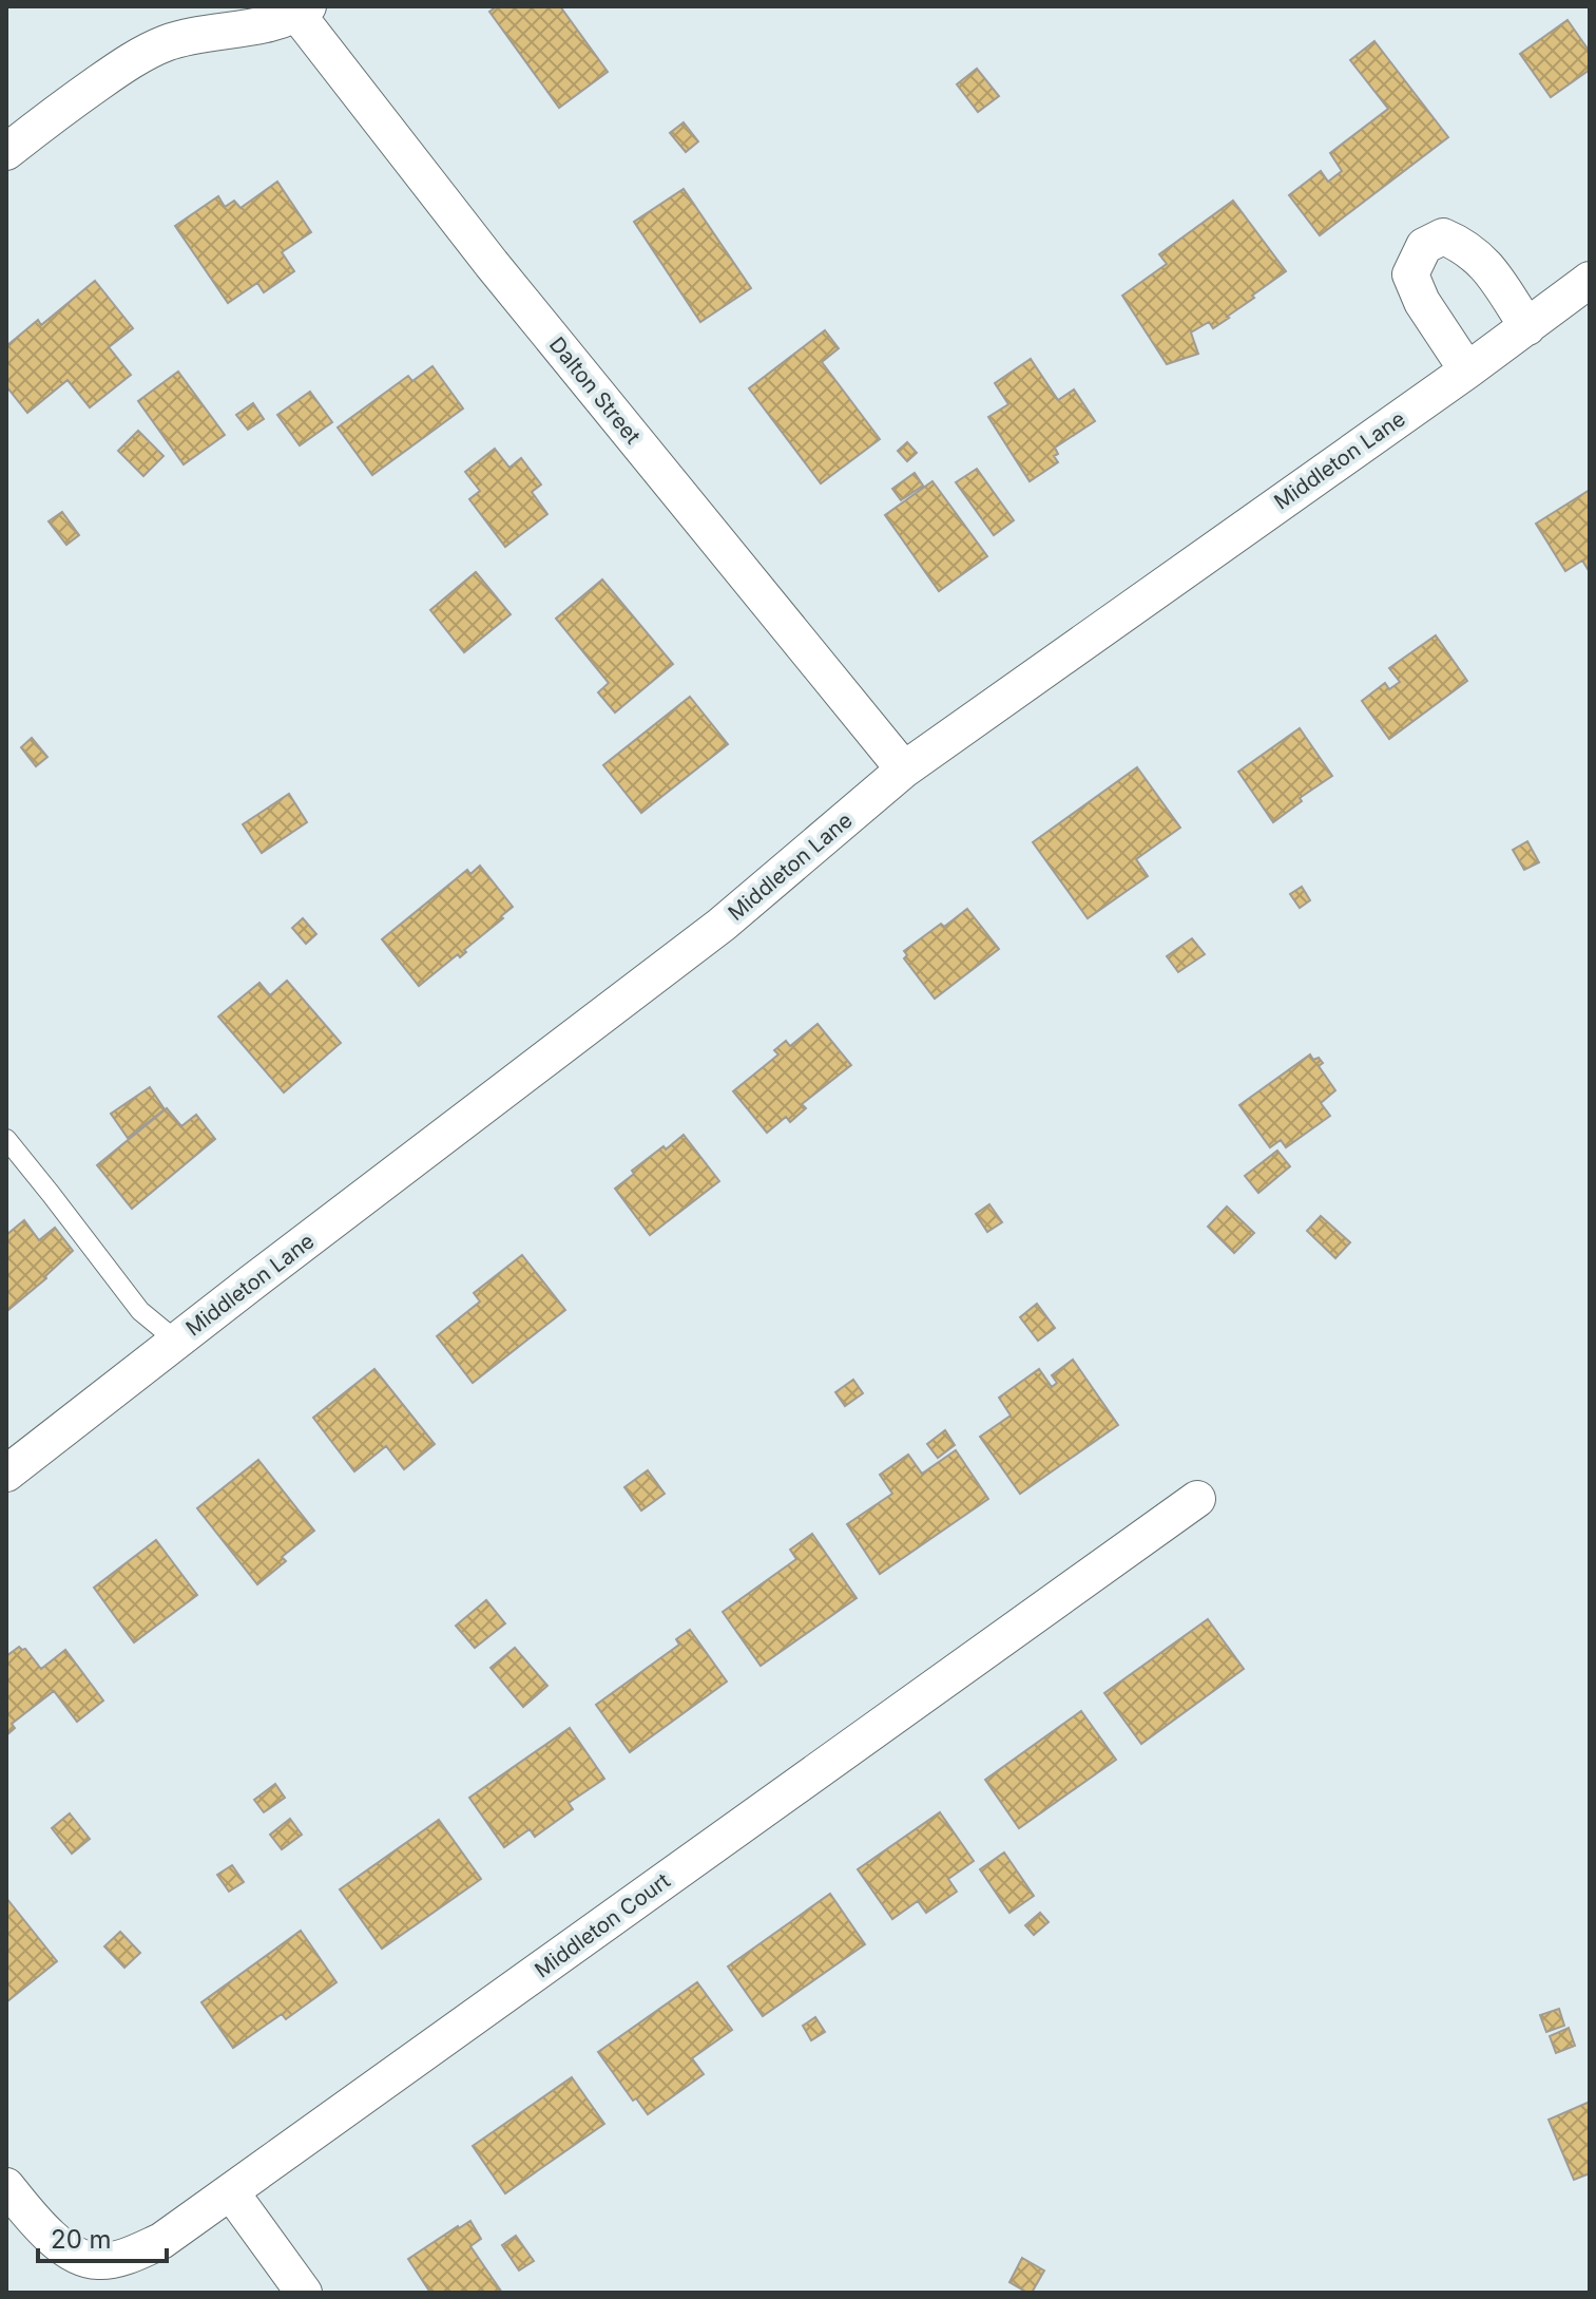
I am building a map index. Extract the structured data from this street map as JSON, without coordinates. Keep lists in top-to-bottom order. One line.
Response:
{"streets":{"street":["Dalton Street","Middleton Lane","Middleton Court"]},"crossings":[["Dalton Street","Middleton Lane"]],"scale_bar":"20 m"}
